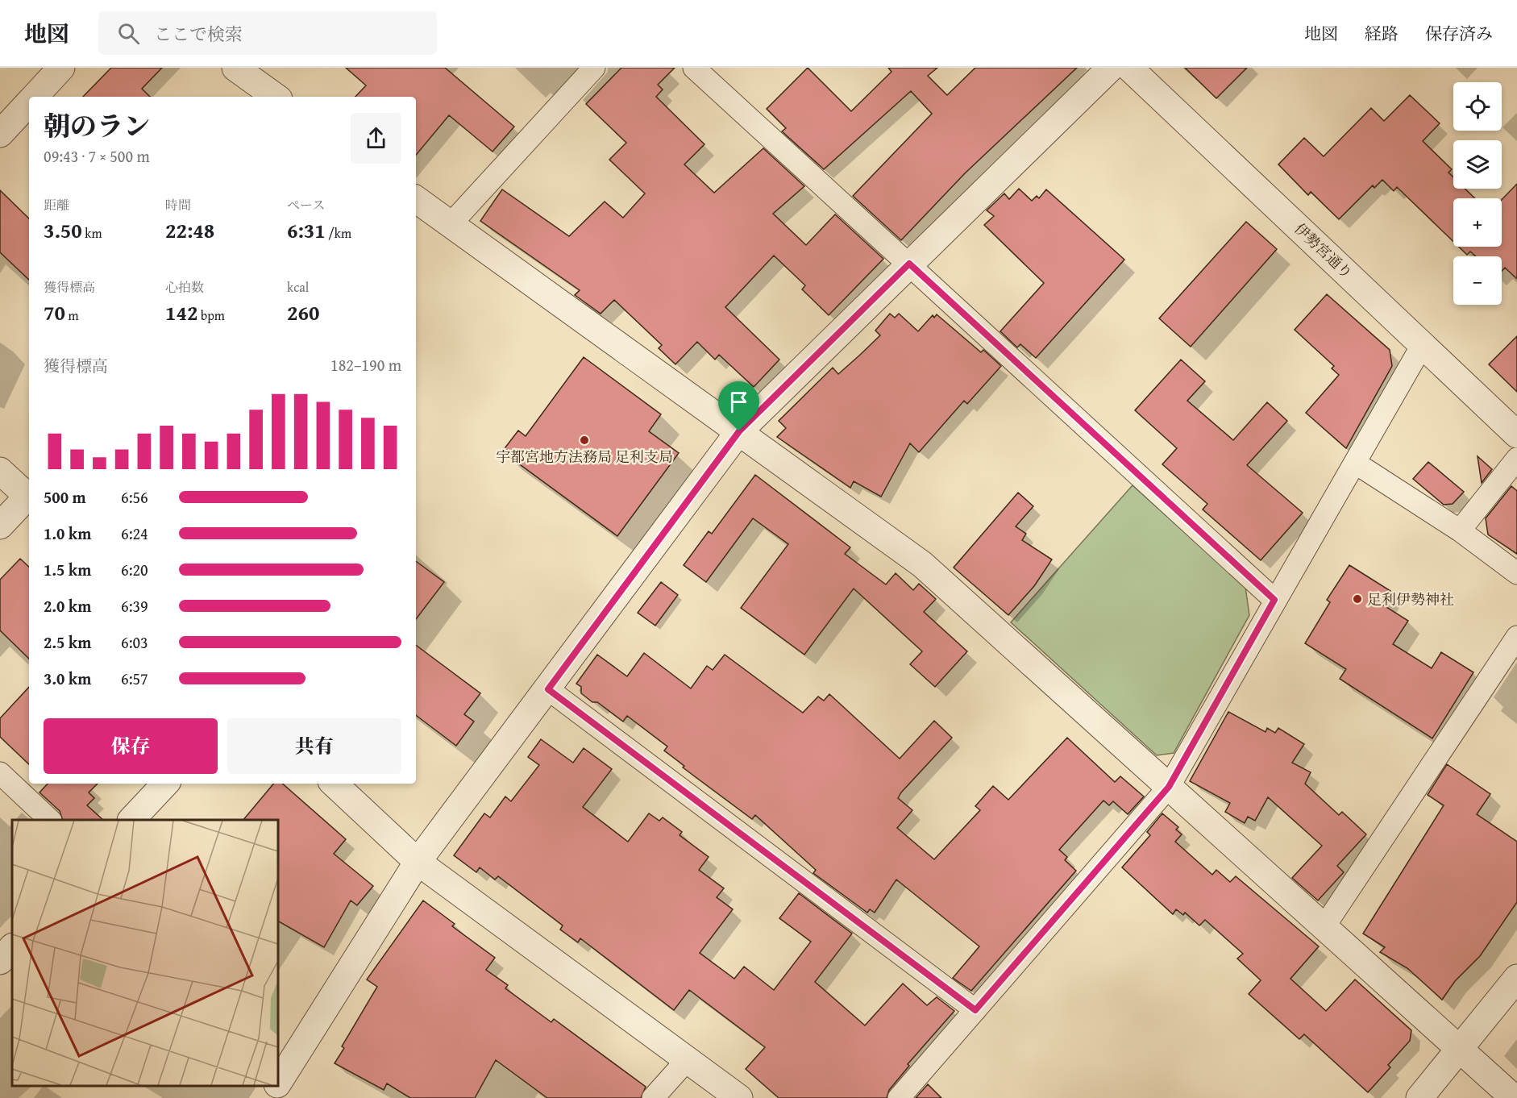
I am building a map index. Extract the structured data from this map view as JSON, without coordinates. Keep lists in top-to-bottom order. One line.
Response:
{"streets":{"street":["伊勢宮通り"]},"places":["宇都宮地方法務局 足利支局","足利伊勢神社"],"page":{"header":"地図","search":"ここで検索","nav":["地図","経路","保存済み"],"map_buttons":["+","−"],"heading":["朝のラン","09:43 · 7 × 500 m"],"stats":[["距離","3.50 km"],["時間","22:48"],["ペース","6:31 /km"],["獲得標高","70 m"],["心拍数","142 bpm"],["kcal","260"]],"chart":["獲得標高","182–190 m"],"list":[{"name":"500 m","note":"6:56"},{"name":"1.0 km","note":"6:24"},{"name":"1.5 km","note":"6:20"},{"name":"2.0 km","note":"6:39"},{"name":"2.5 km","note":"6:03"},{"name":"3.0 km","note":"6:57"}],"buttons":["保存","共有"]}}
